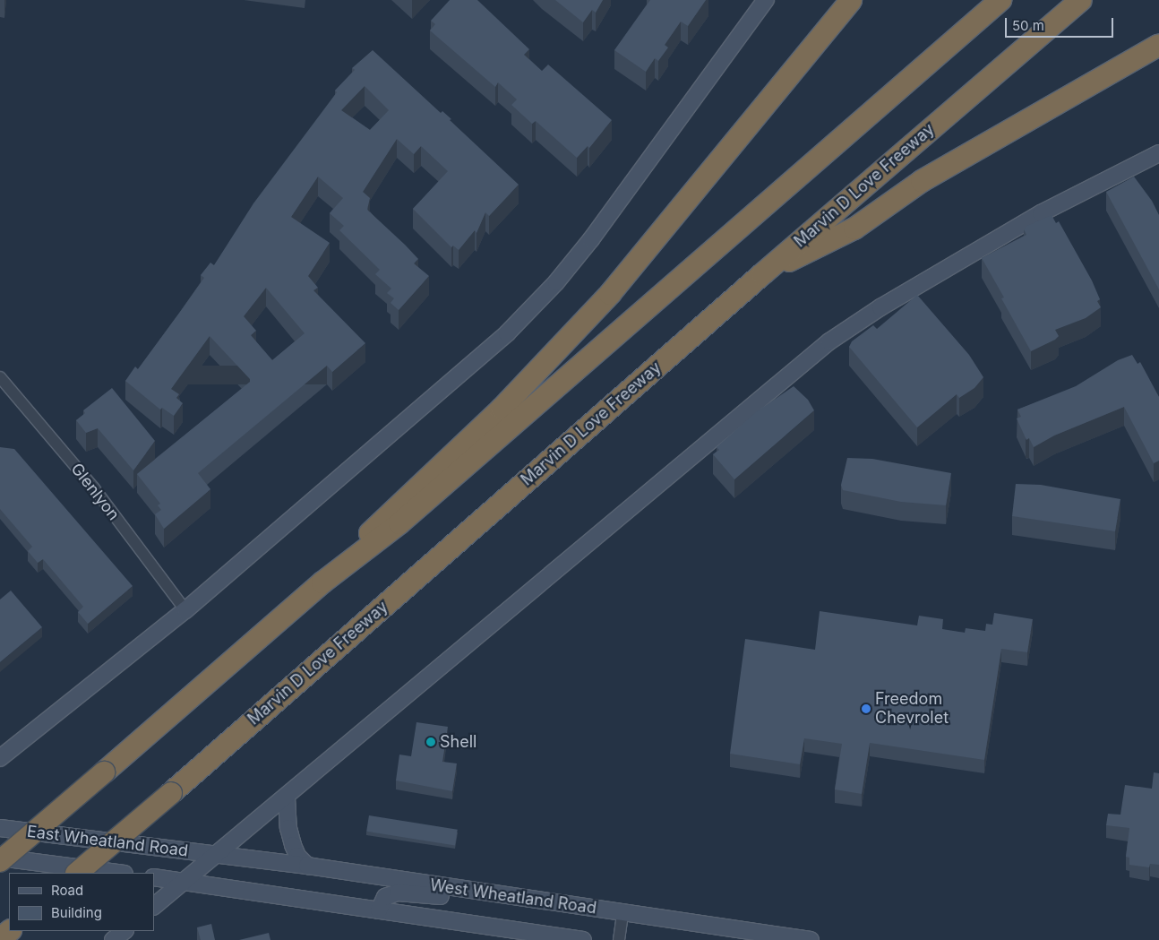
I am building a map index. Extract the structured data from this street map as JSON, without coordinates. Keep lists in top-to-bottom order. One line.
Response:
{"streets":{"highway":["Marvin D Love Freeway"],"main road":["East Wheatland Road","West Wheatland Road"],"street":["Glenlyon"]},"crossings":[["East Wheatland Road","West Wheatland Road"]],"places":["Freedom Chevrolet","Shell"],"legend":["Road","Building"],"scale_bar":"50 m"}
